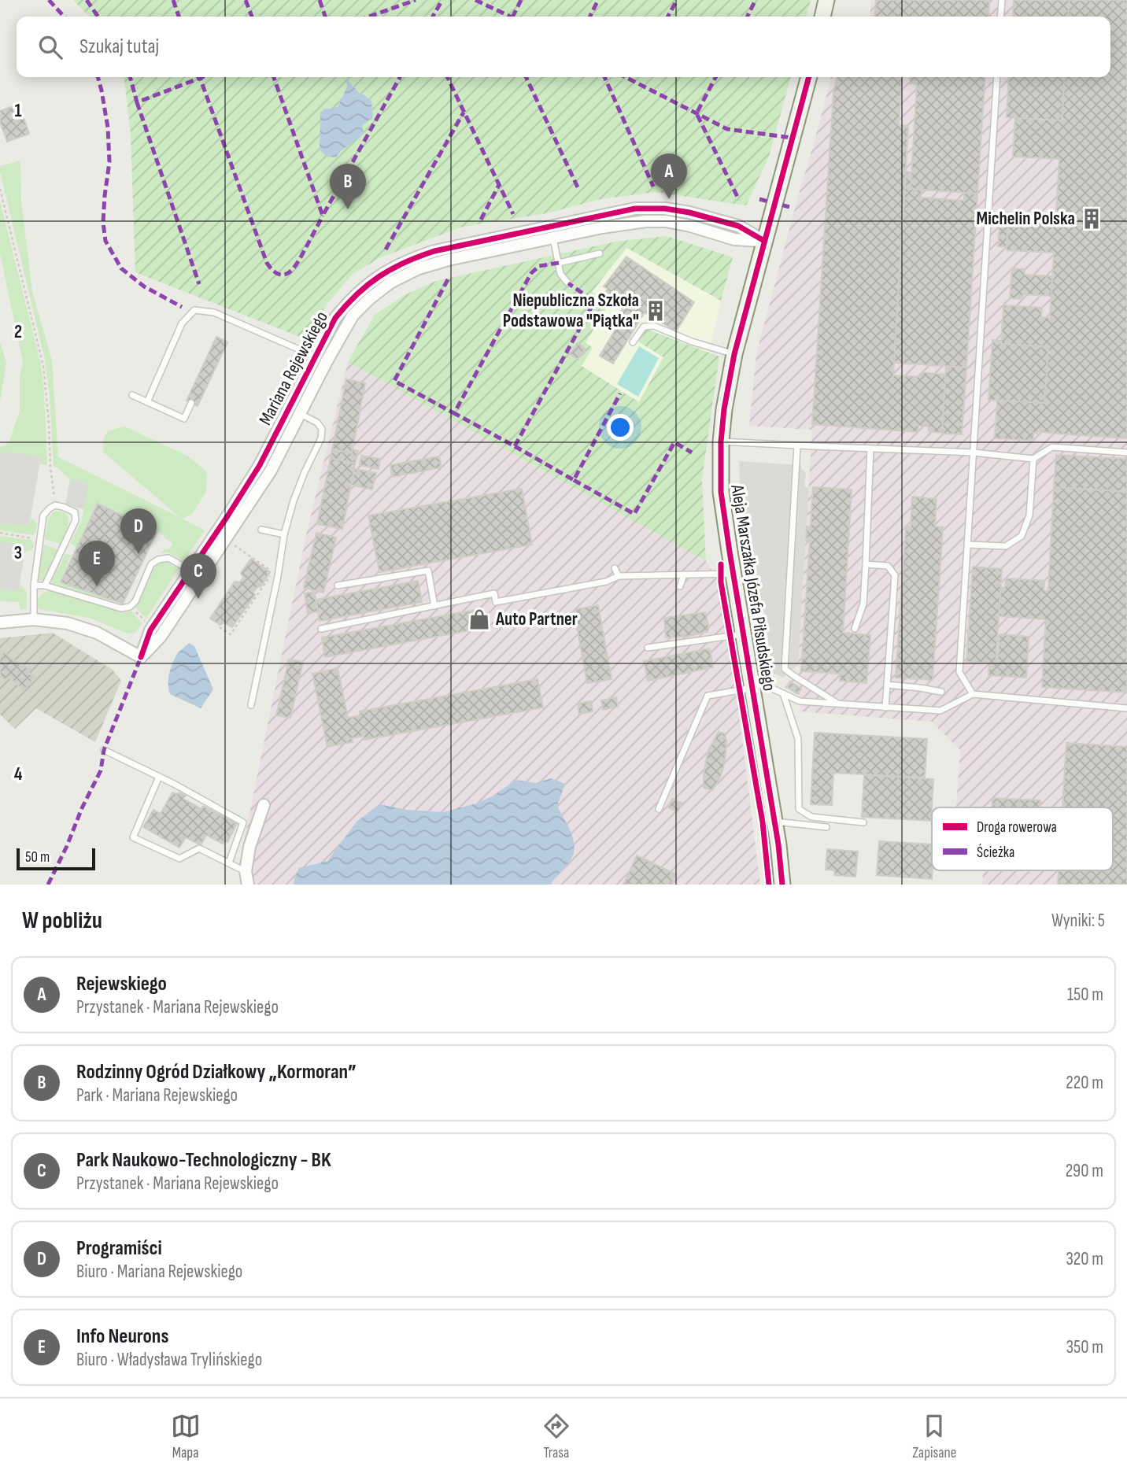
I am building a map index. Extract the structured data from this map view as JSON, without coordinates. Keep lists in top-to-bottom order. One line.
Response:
{"streets":{"street":["Mariana Rejewskiego","Aleja Marszałka Józefa Piłsudskiego"]},"crossings":[["Mariana Rejewskiego","Aleja Marszałka Józefa Piłsudskiego"]],"places":{"building":["Michelin Polska","Niepubliczna Szkoła Podstawowa \"Piątka\""],"shop":["Auto Partner"]},"legend":["Droga rowerowa","Ścieżka"],"scale_bar":"50 m","page":{"search":"Szukaj tutaj","pins":["A","B","D","E","C"],"scale":"50 m","heading":["W pobliżu","Wyniki: 5"],"list":[{"mark":"A","name":"Rejewskiego","note":"Przystanek · Mariana Rejewskiego","value":"150 m"},{"mark":"B","name":"Rodzinny Ogród Działkowy „Kormoran”","note":"Park · Mariana Rejewskiego","value":"220 m"},{"mark":"C","name":"Park Naukowo-Technologiczny - BK","note":"Przystanek · Mariana Rejewskiego","value":"290 m"},{"mark":"D","name":"Programiści","note":"Biuro · Mariana Rejewskiego","value":"320 m"},{"mark":"E","name":"Info Neurons","note":"Biuro · Władysława Trylińskiego","value":"350 m"}],"nav":["Mapa","Trasa","Zapisane"]},"grid":{"rows":["1","2","3","4"]}}
